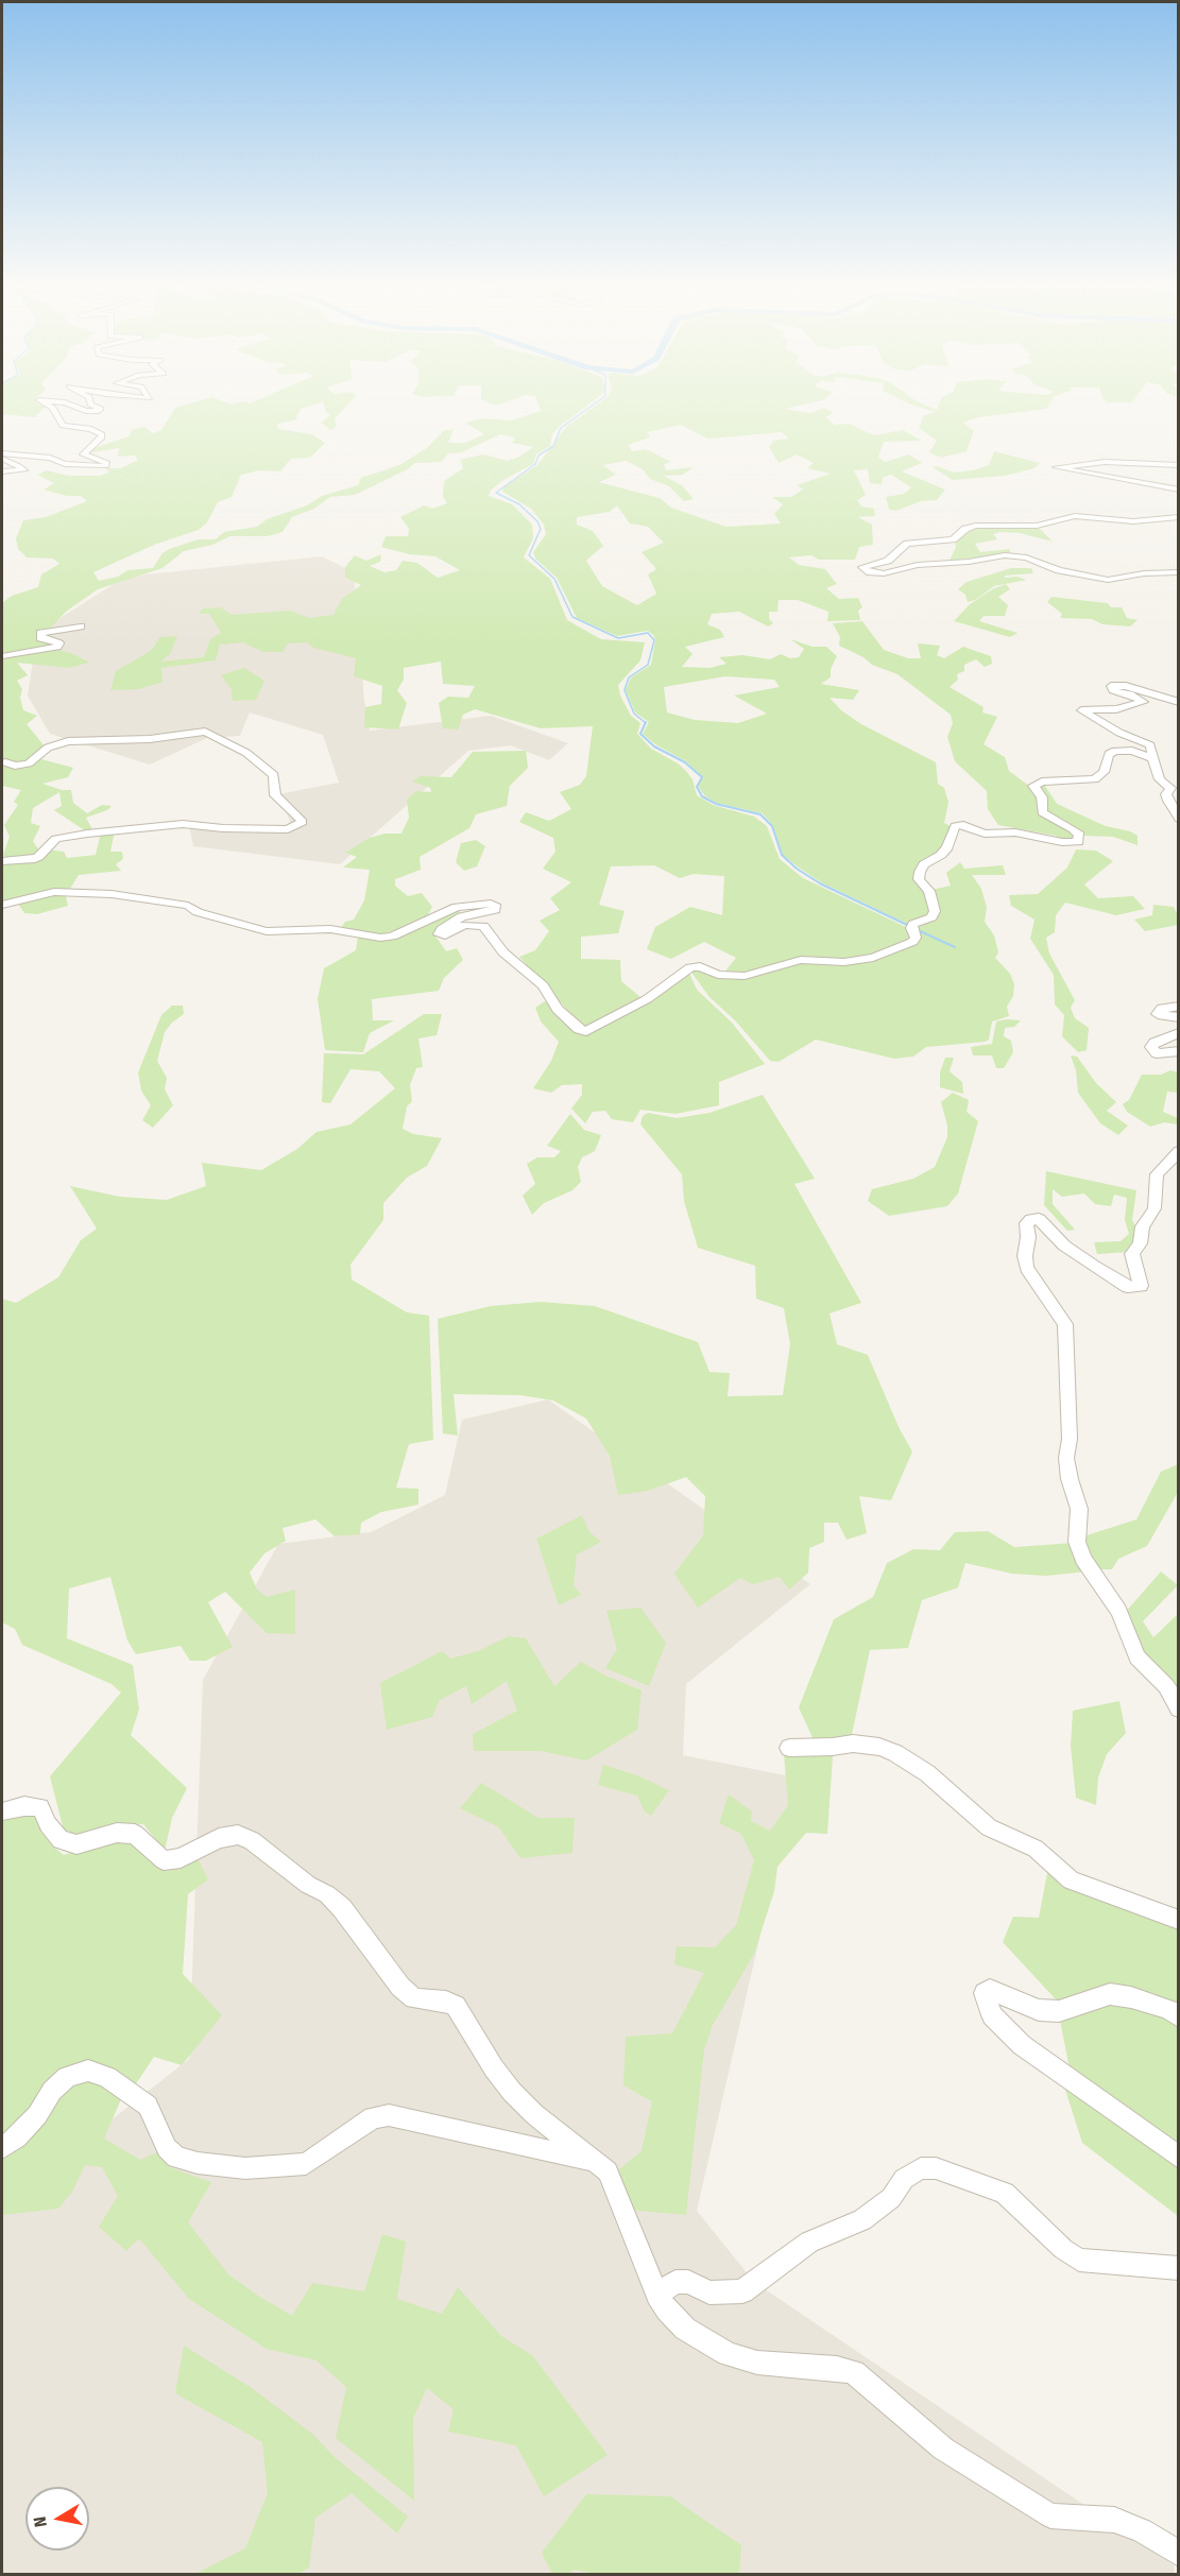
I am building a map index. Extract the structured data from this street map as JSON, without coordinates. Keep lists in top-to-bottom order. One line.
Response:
{"north":"left"}
